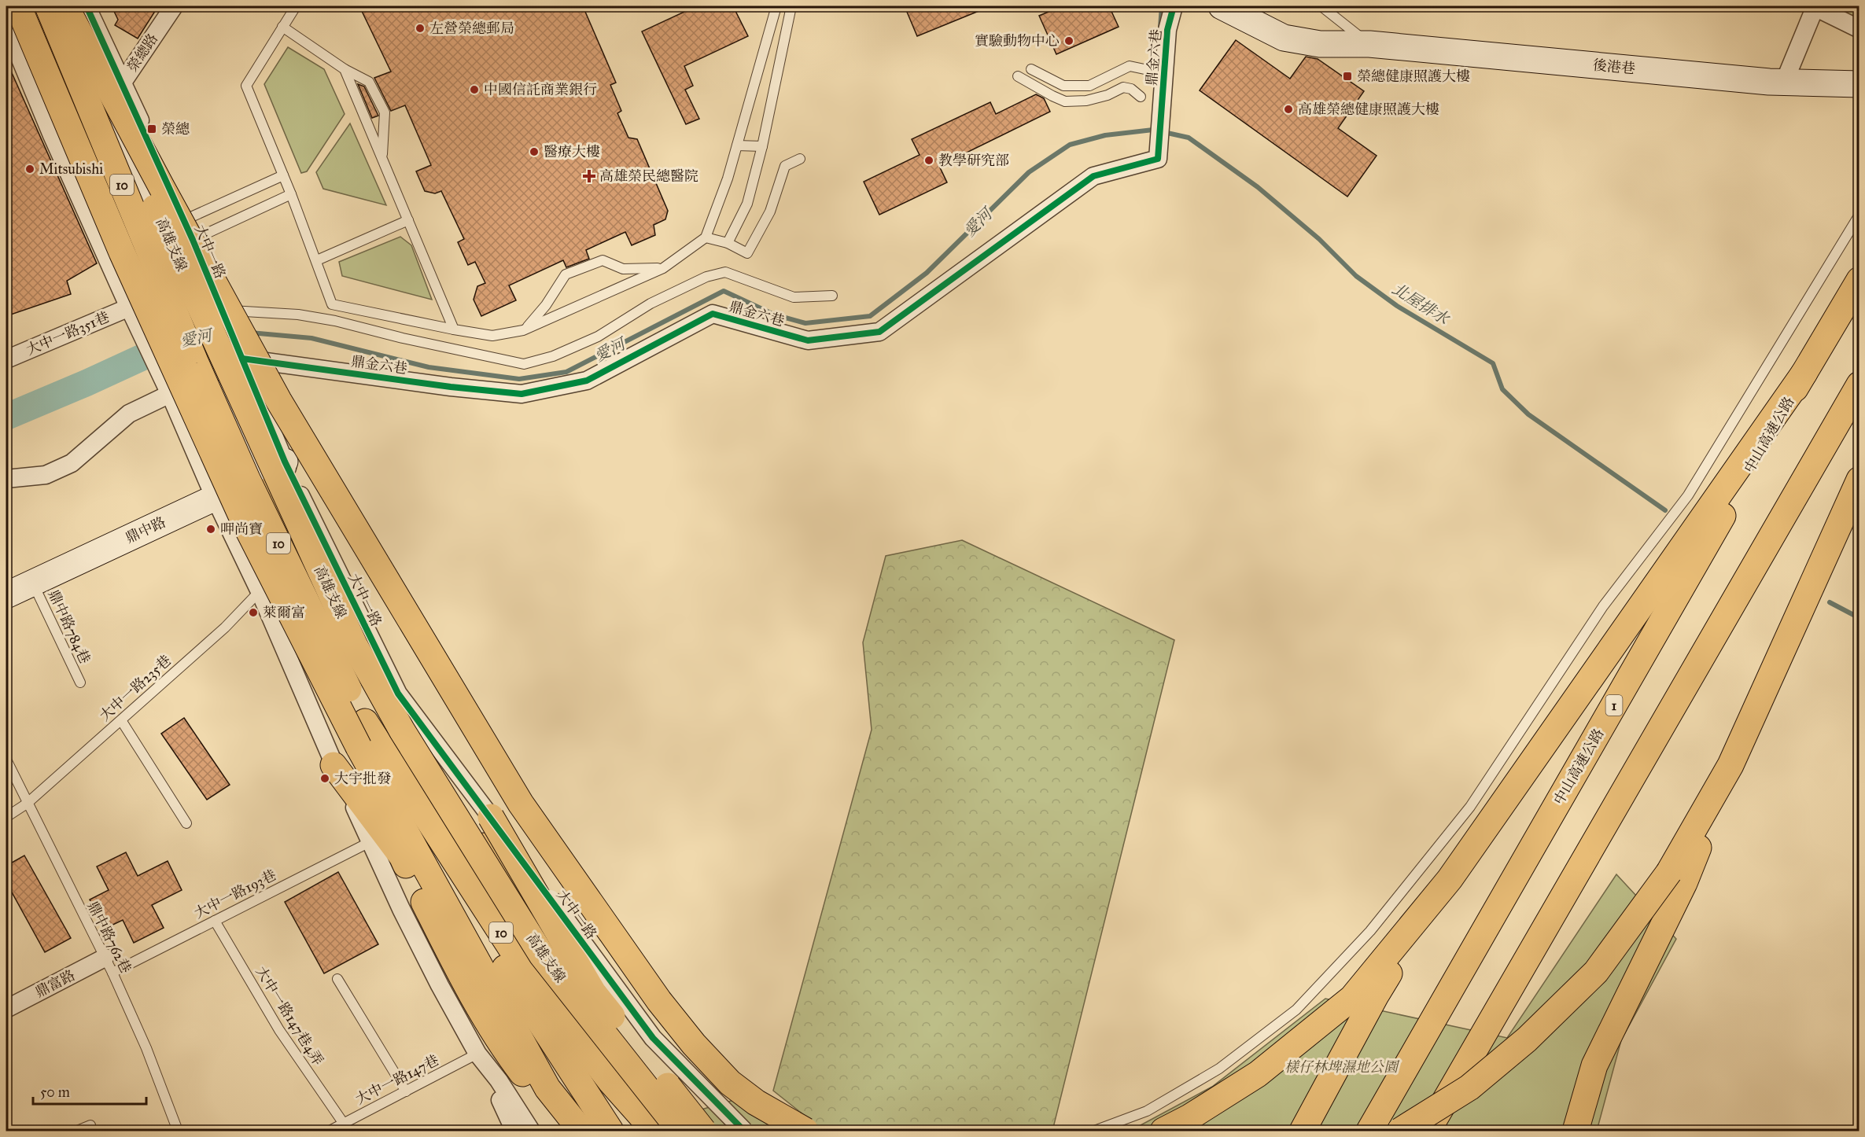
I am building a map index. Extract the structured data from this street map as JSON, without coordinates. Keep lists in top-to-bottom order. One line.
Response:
{"streets":{"highway":["10","高雄支線","中山高速公路","1"],"street":["榮總路","鼎金六巷","後港巷","大中一路","大中一路351巷","鼎中路","鼎富路"],"lane":["鼎中路784巷","大中一路235巷","大中一路193巷","鼎中路762巷","大中一路147巷4弄","大中一路147巷"]},"crossings":[["榮總路","大中一路"],["鼎金六巷","大中一路"],["大中一路","鼎中路"],["鼎中路","鼎中路784巷"],["大中一路235巷","鼎中路762巷"],["大中一路193巷","鼎中路762巷"],["大中一路193巷","鼎富路"],["大中一路193巷","大中一路147巷4弄"],["鼎中路762巷","鼎富路"],["大中一路147巷4弄","大中一路147巷"]],"water":["愛河","北屋排水"],"parks":["檨仔林埤濕地公園"],"places":{"other":["左營榮總郵局","實驗動物中心","中國信託商業銀行","高雄榮總健康照護大樓","醫療大樓","教學研究部","Mitsubishi","呷尚寶","萊爾富","大宇批發"],"transit":["榮總健康照護大樓","榮總"],"health":["高雄榮民總醫院"]},"scale_bar":"50 m"}
